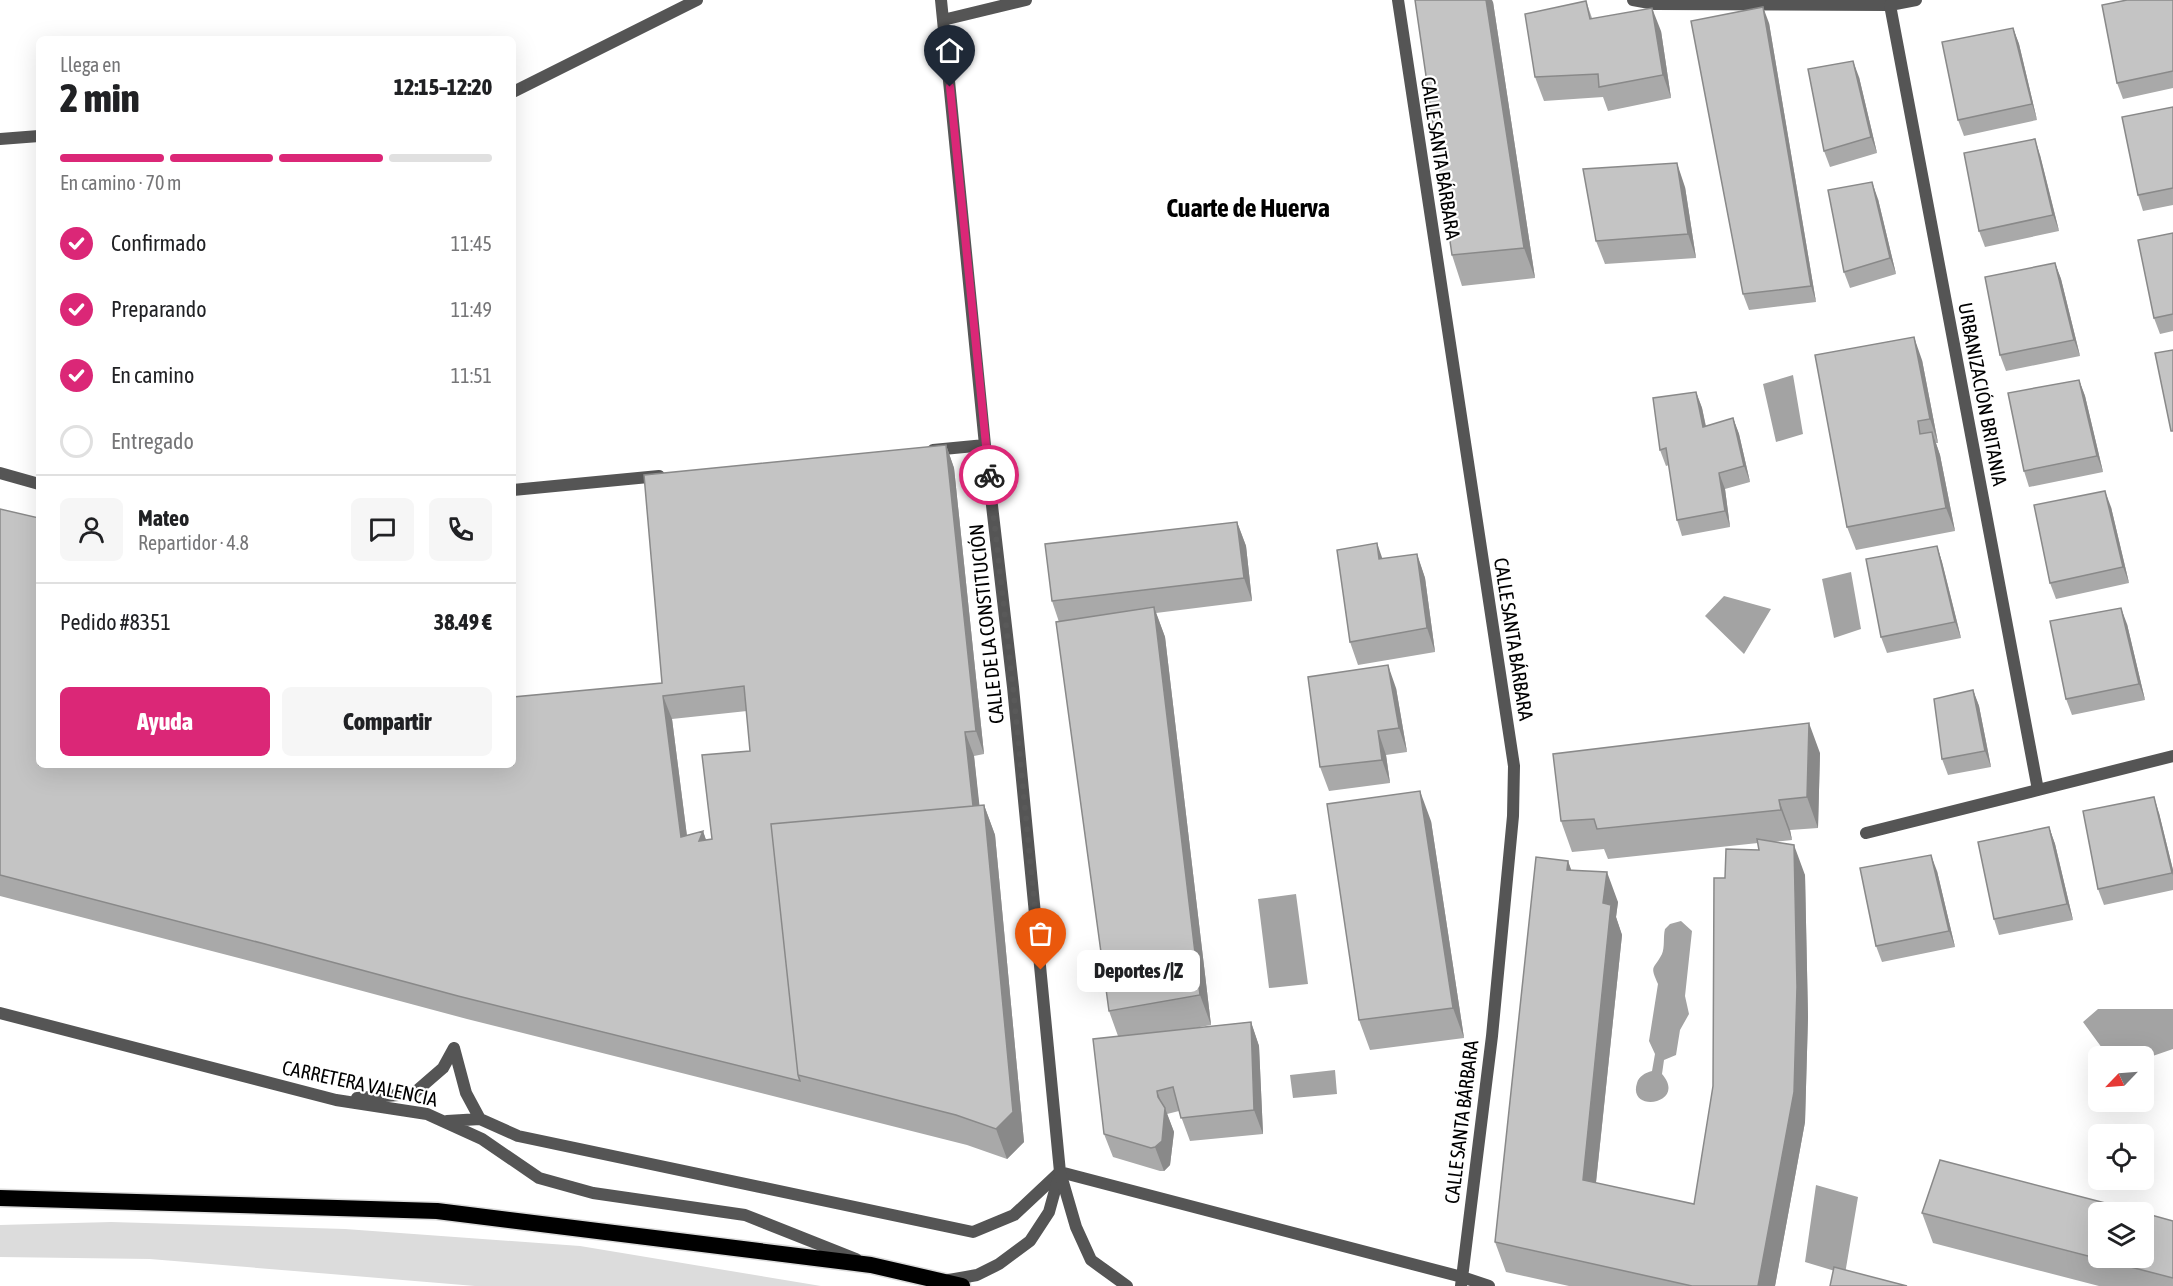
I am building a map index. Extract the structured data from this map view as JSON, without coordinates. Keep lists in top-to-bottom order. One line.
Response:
{"streets":{"street":["CALLE SANTA BÁRBARA","URBANIZACIÓN BRITANIA","CALLE DE LA CONSTITUCIÓN","CARRETERA VALENCIA"]},"districts":["Cuarte de Huerva"],"places":["Deportes /|Z"],"north":"bottom left","page":{"heading":["2 min","Llega en","12:15–12:20"],"panel":["Mateo","Repartidor · 4.8","Pedido #8351","38.49 €"],"bar":"En camino · 70 m","list":[["Confirmado","11:45"],["Preparando","11:49"],["En camino","11:51"],"Entregado"],"buttons":["Ayuda","Compartir"],"bubble":"Deportes /|Z"}}
